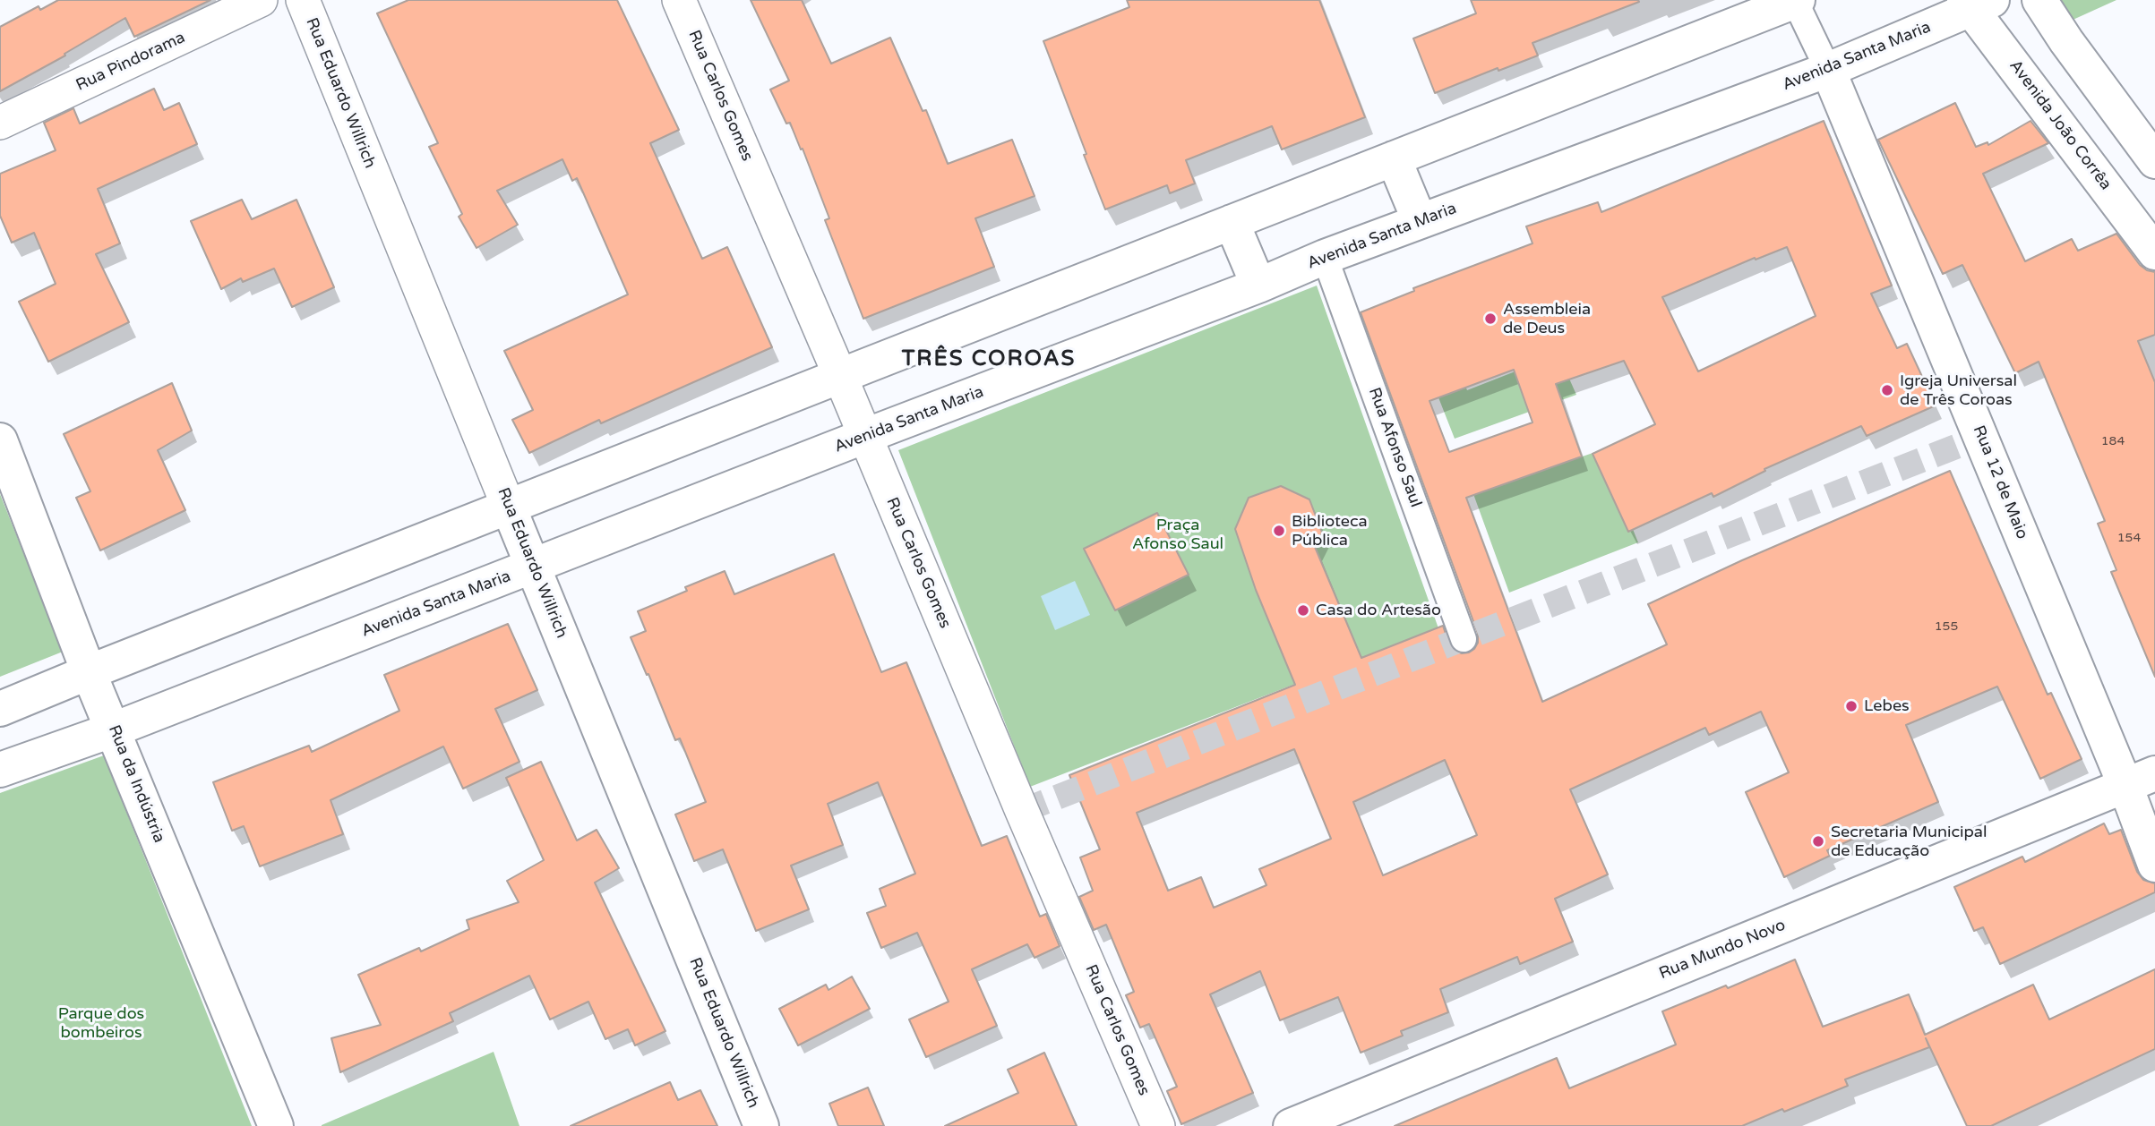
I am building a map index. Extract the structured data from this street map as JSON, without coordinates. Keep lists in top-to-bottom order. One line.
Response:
{"streets":{"main road":["Avenida Santa Maria","Rua Eduardo Willrich","Avenida João Corrêa","Rua 12 de Maio","Rua da Indústria","Rua Mundo Novo"],"street":["Rua Pindorama","Rua Carlos Gomes","Rua Afonso Saul"]},"crossings":[["Avenida Santa Maria","Rua Eduardo Willrich"],["Avenida Santa Maria","Rua Carlos Gomes"],["Avenida Santa Maria","Avenida João Corrêa"],["Avenida Santa Maria","Rua Afonso Saul"],["Avenida Santa Maria","Rua 12 de Maio"],["Avenida Santa Maria","Rua da Indústria"],["Rua 12 de Maio","Rua Mundo Novo"]],"districts":["TRÊS COROAS"],"parks":["Praça Afonso Saul","Parque dos bombeiros"],"places":["Assembleia de Deus","Igreja Universal de Três Coroas","Biblioteca Pública","Casa do Artesão","Lebes","Secretaria Municipal de Educação"],"house_numbers":["184","154","155"]}
